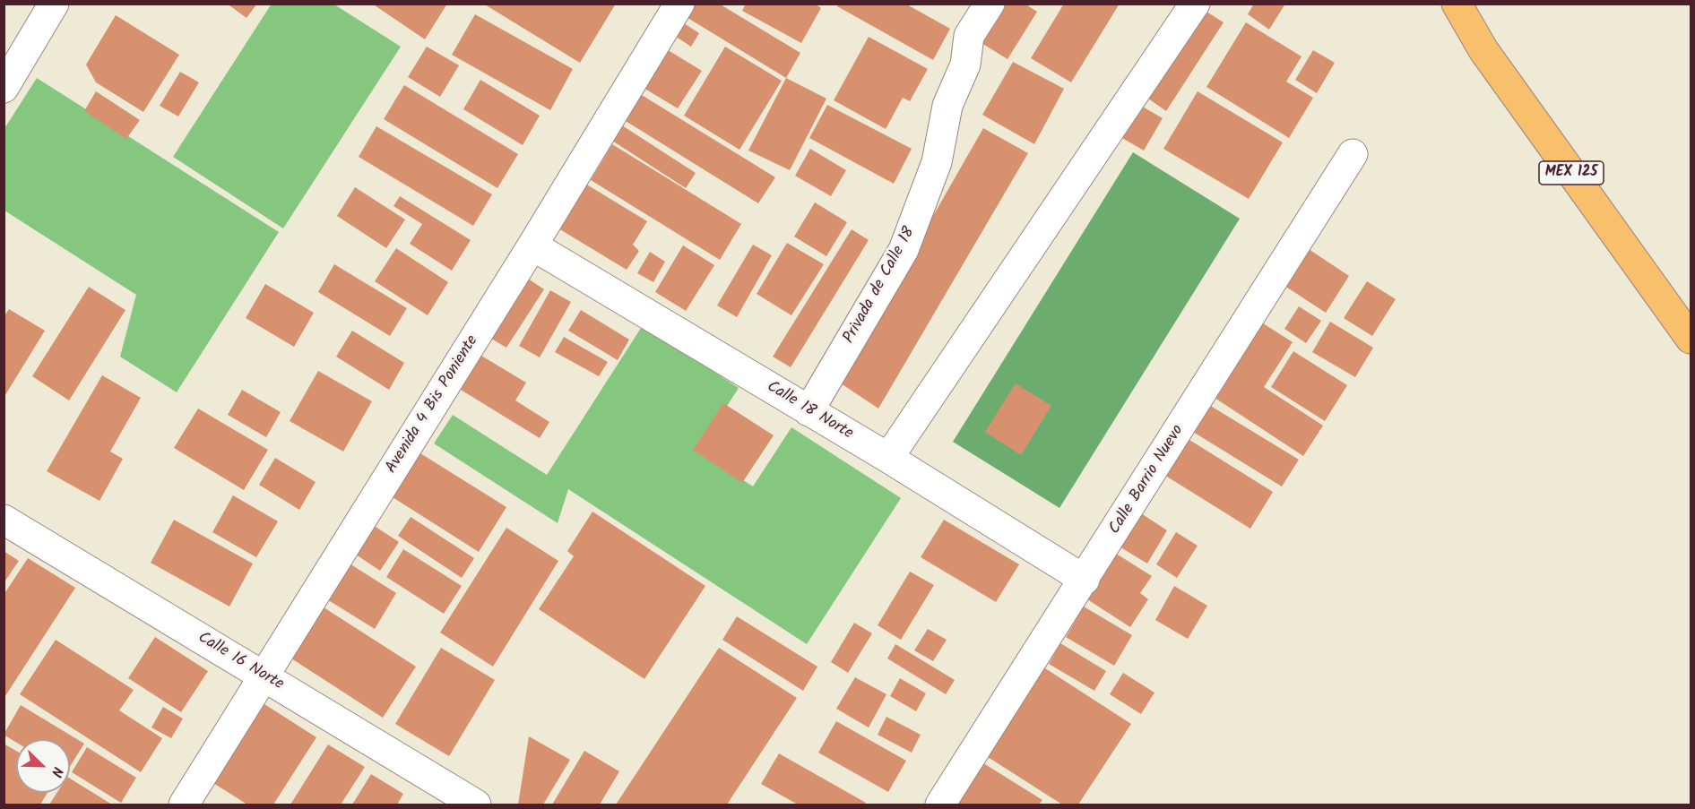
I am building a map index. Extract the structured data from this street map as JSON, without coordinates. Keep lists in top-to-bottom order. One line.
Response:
{"streets":{"main road":["MEX 125"],"street":["Privada de Calle 18","Avenida 4 Bis Poniente","Calle 18 Norte","Calle Barrio Nuevo","Calle 16 Norte"]},"crossings":[["Privada de Calle 18","Calle 18 Norte"],["Avenida 4 Bis Poniente","Calle 18 Norte"],["Avenida 4 Bis Poniente","Calle 16 Norte"],["Calle 18 Norte","Calle Barrio Nuevo"]],"north":"bottom right"}
